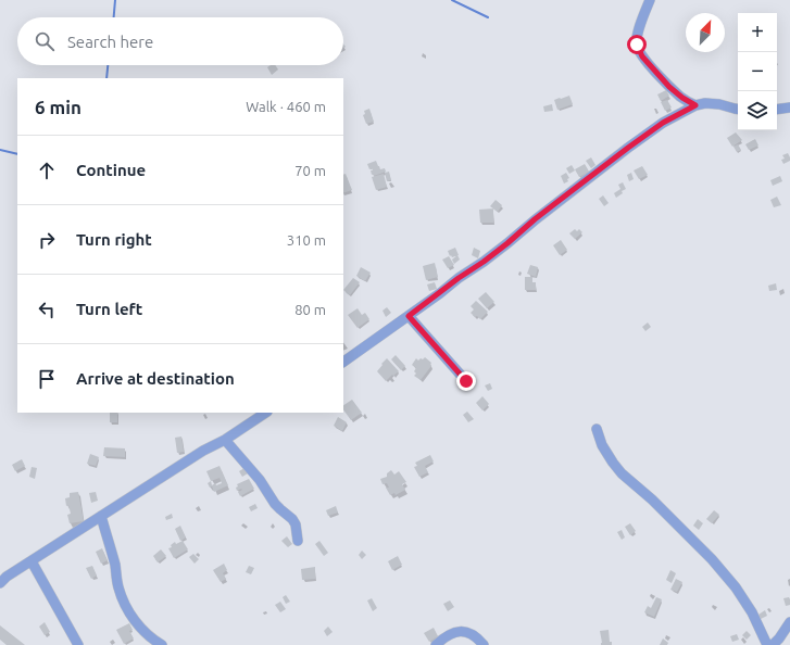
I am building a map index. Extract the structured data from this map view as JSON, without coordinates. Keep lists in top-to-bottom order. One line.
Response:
{"north":"top right","page":{"map_buttons":["+","−"],"search":"Search here","heading":["6 min","Walk · 460 m"],"list":[["Continue","70 m"],["Turn right","310 m"],["Turn left","80 m"],"Arrive at destination"]}}
